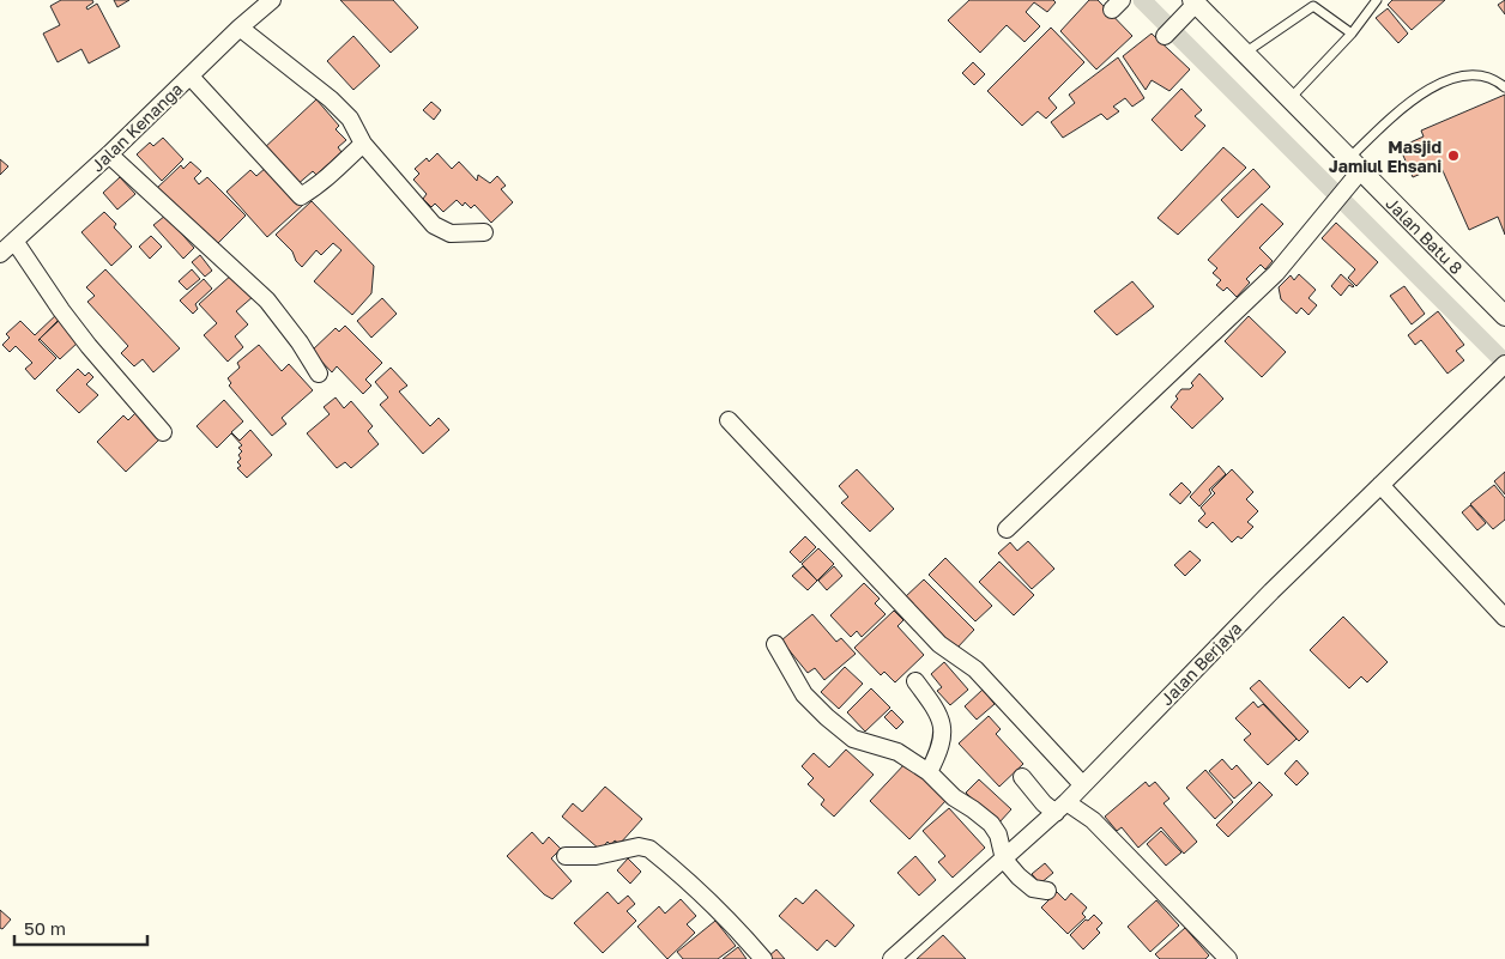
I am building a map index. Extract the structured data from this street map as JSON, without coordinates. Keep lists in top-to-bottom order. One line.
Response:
{"streets":{"street":["Jalan Kenanga","Jalan Batu 8","Jalan Berjaya"]},"places":["Masjid Jamiul Ehsani"],"scale_bar":"50 m"}
